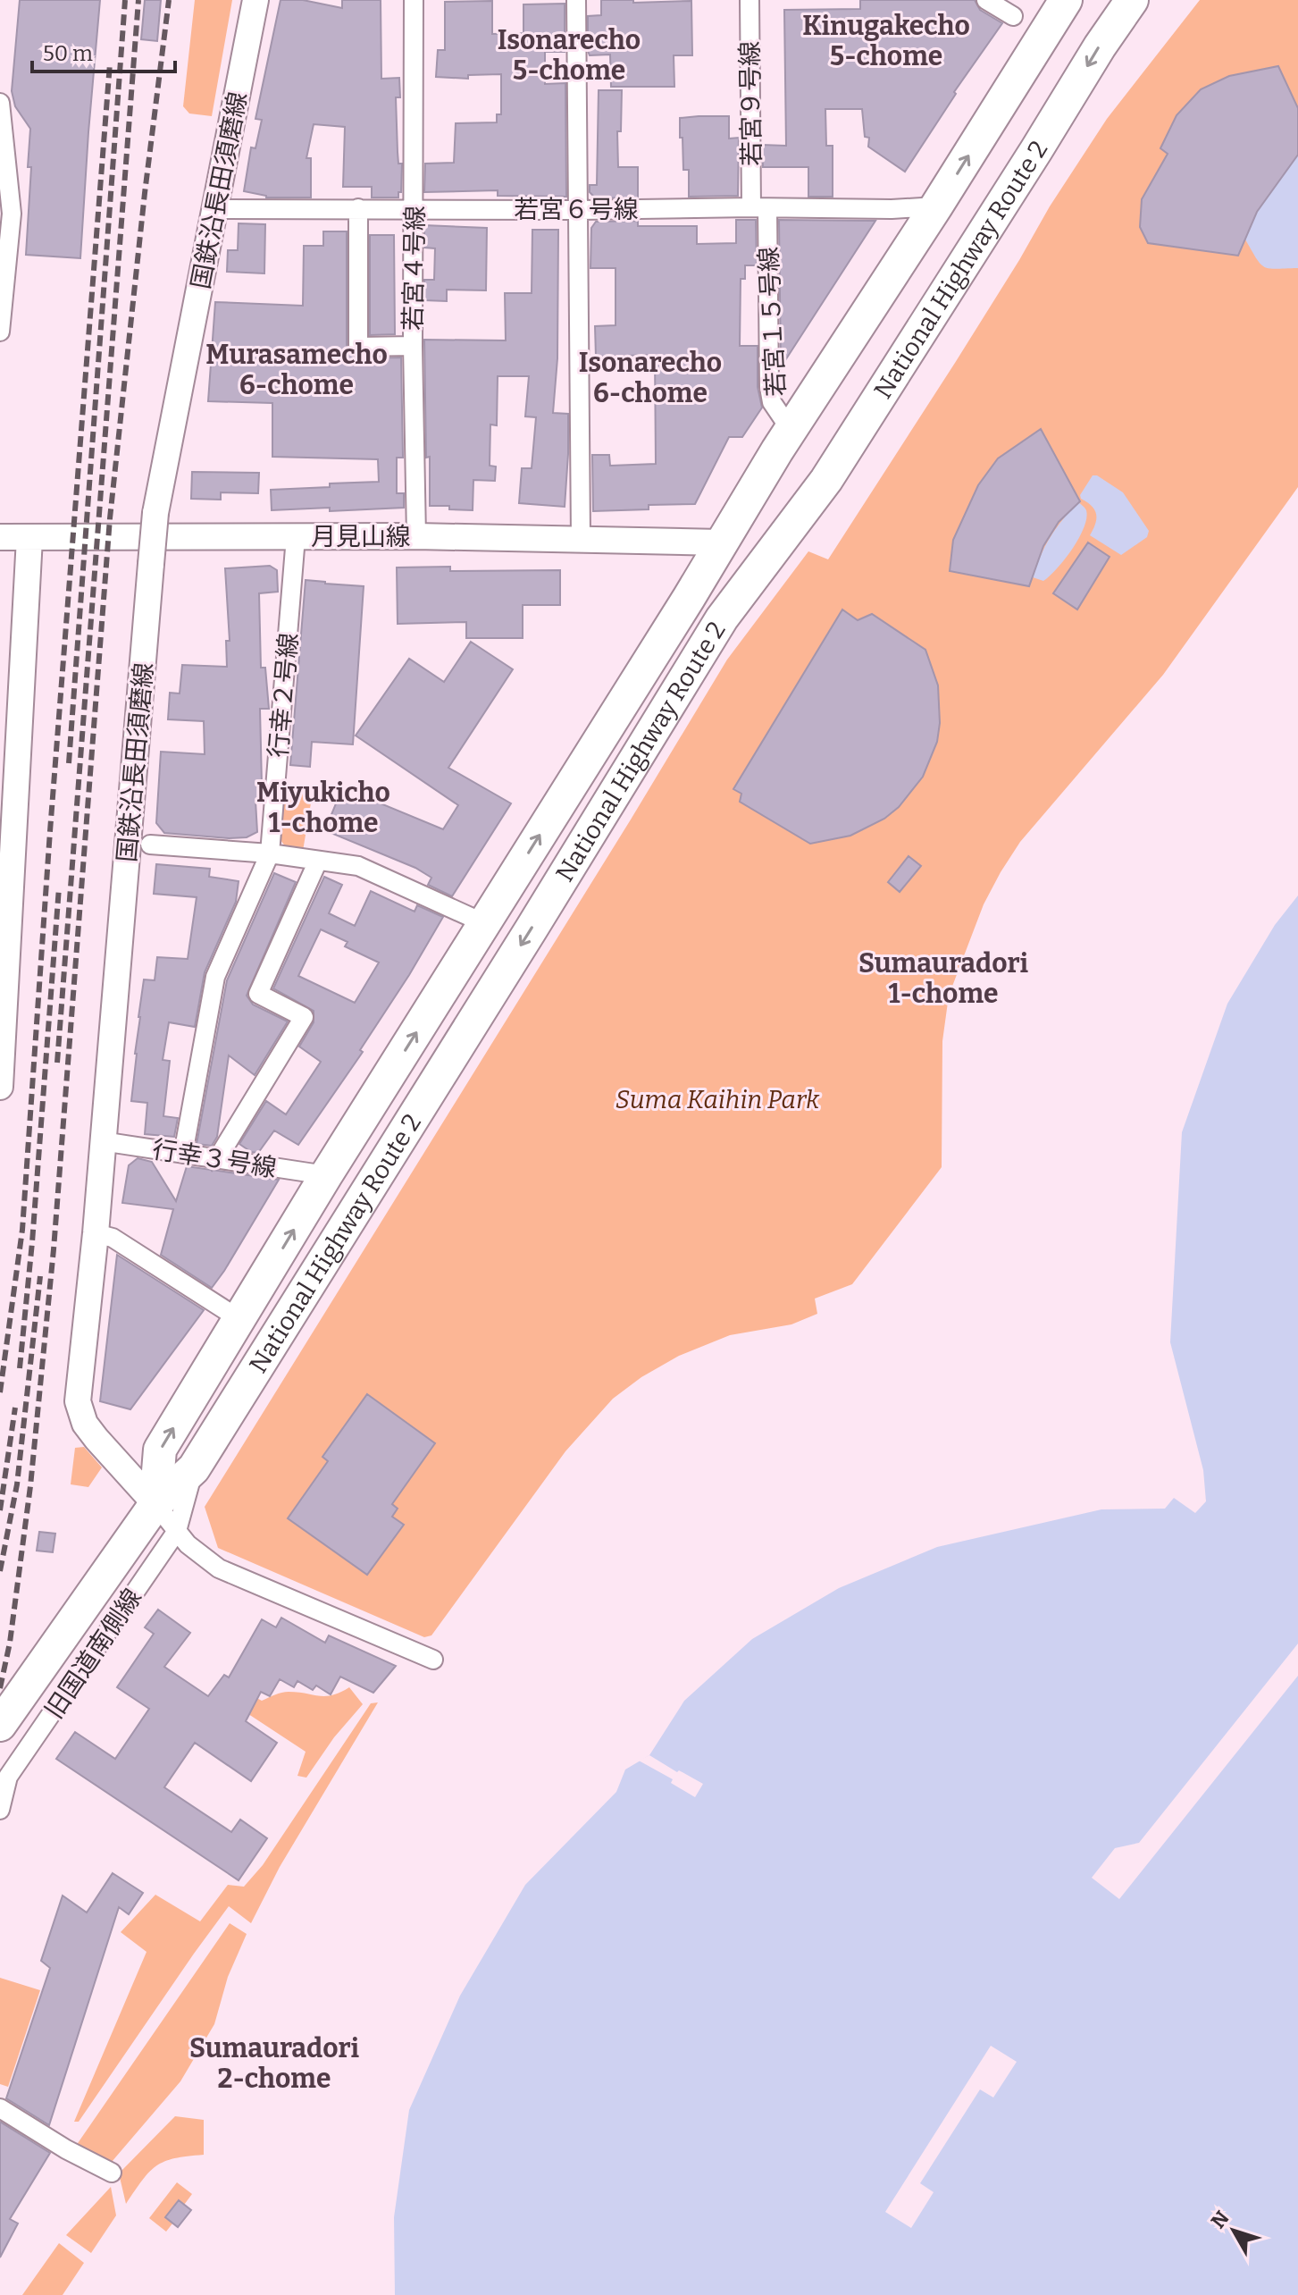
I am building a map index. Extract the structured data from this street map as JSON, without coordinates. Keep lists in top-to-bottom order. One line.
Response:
{"streets":{"highway":["National Highway Route 2"],"street":["若宮９号線","国鉄沿長田須磨線","若宮６号線","若宮４号線","若宮１５号線","月見山線","行幸２号線","行幸３号線","旧国道南側線"]},"crossings":[["若宮９号線","若宮６号線"],["若宮９号線","若宮１５号線"],["国鉄沿長田須磨線","若宮６号線"],["国鉄沿長田須磨線","National Highway Route 2"],["国鉄沿長田須磨線","行幸３号線"],["若宮６号線","若宮４号線"],["若宮６号線","National Highway Route 2"],["若宮６号線","若宮１５号線"],["若宮４号線","月見山線"],["National Highway Route 2","若宮１５号線"],["National Highway Route 2","月見山線"],["National Highway Route 2","行幸３号線"],["National Highway Route 2","旧国道南側線"],["月見山線","行幸２号線"],["行幸２号線","行幸３号線"]],"districts":["Kinugakecho 5-chome","Isonarecho 5-chome","Murasamecho 6-chome","Isonarecho 6-chome","Miyukicho 1-chome","Sumauradori 1-chome","Sumauradori 2-chome"],"parks":["Suma Kaihin Park"],"scale_bar":"50 m","north":"top left"}
